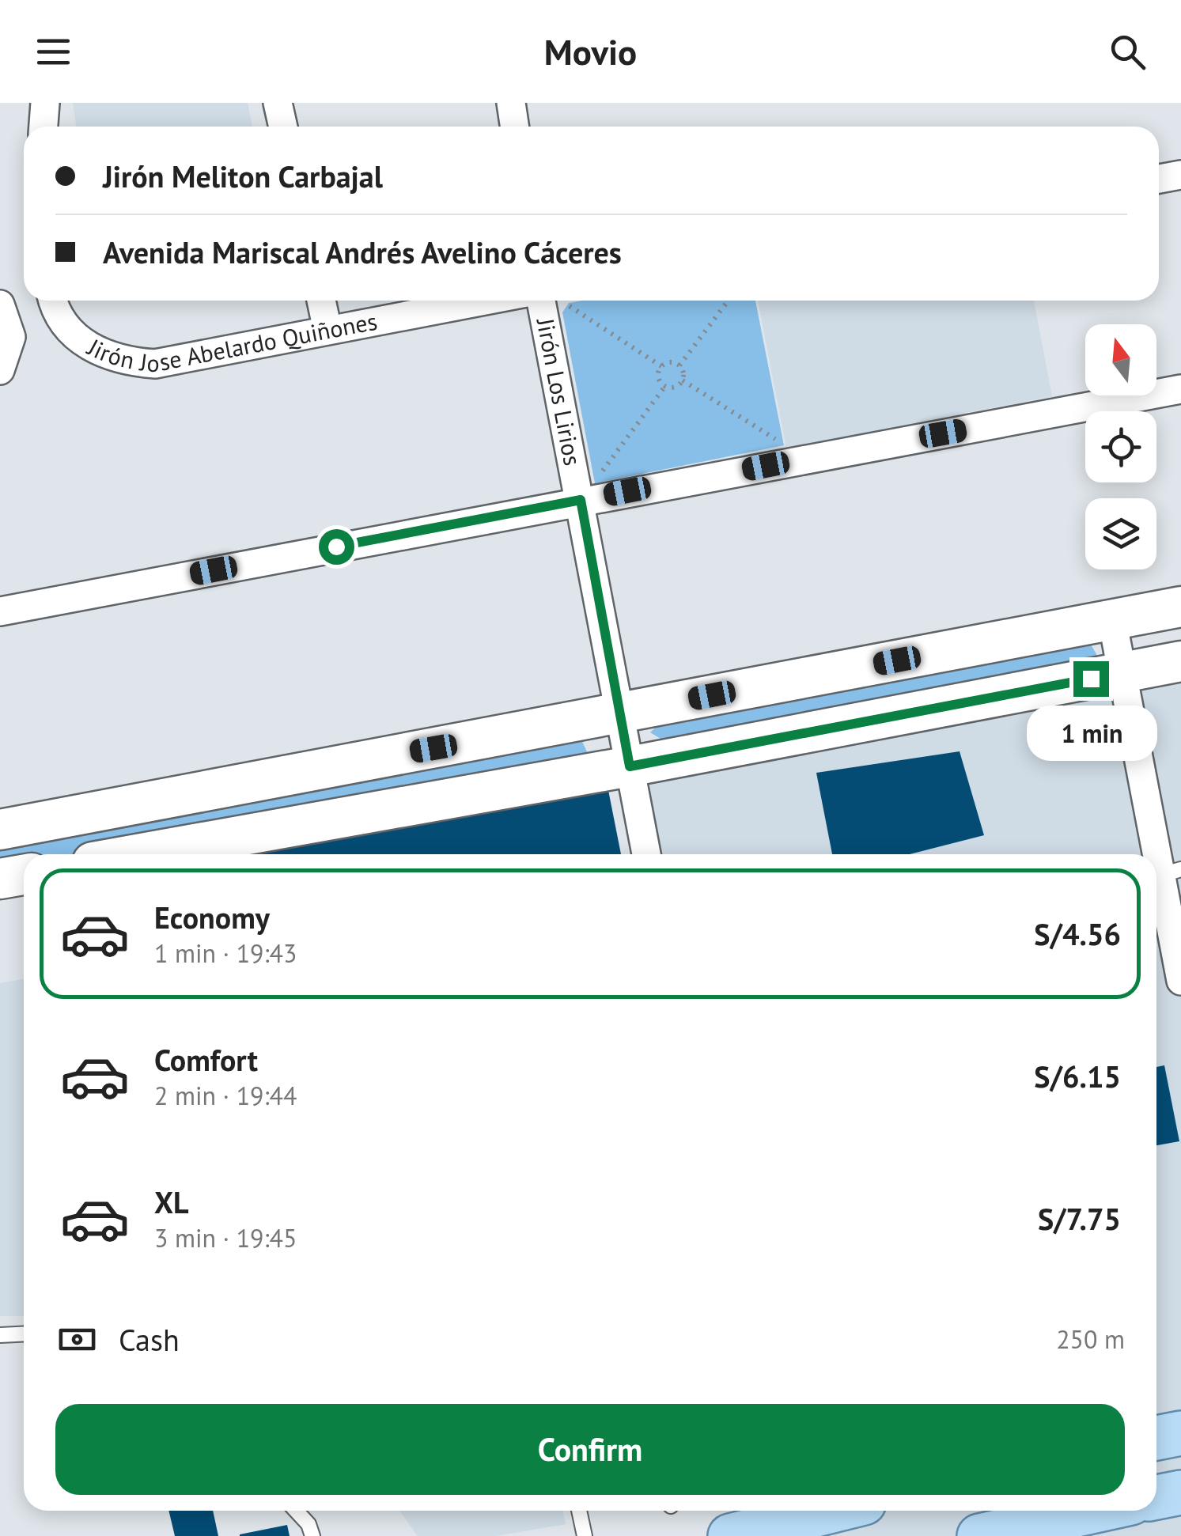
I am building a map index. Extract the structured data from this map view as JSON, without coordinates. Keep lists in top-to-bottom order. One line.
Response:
{"streets":{"street":["Jirón Jose Abelardo Quiñones","Jirón Los Lirios"]},"north":"top","page":{"header":"Movio","banner":["Jirón Meliton Carbajal","Avenida Mariscal Andrés Avelino Cáceres"],"bubble":"1 min","list":[{"name":"Economy","note":"1 min · 19:43","value":"S/4.56"},{"name":"Comfort","note":"2 min · 19:44","value":"S/6.15"},{"name":"XL","note":"3 min · 19:45","value":"S/7.75"}],"pay":["Cash","250 m"],"buttons":"Confirm"}}
